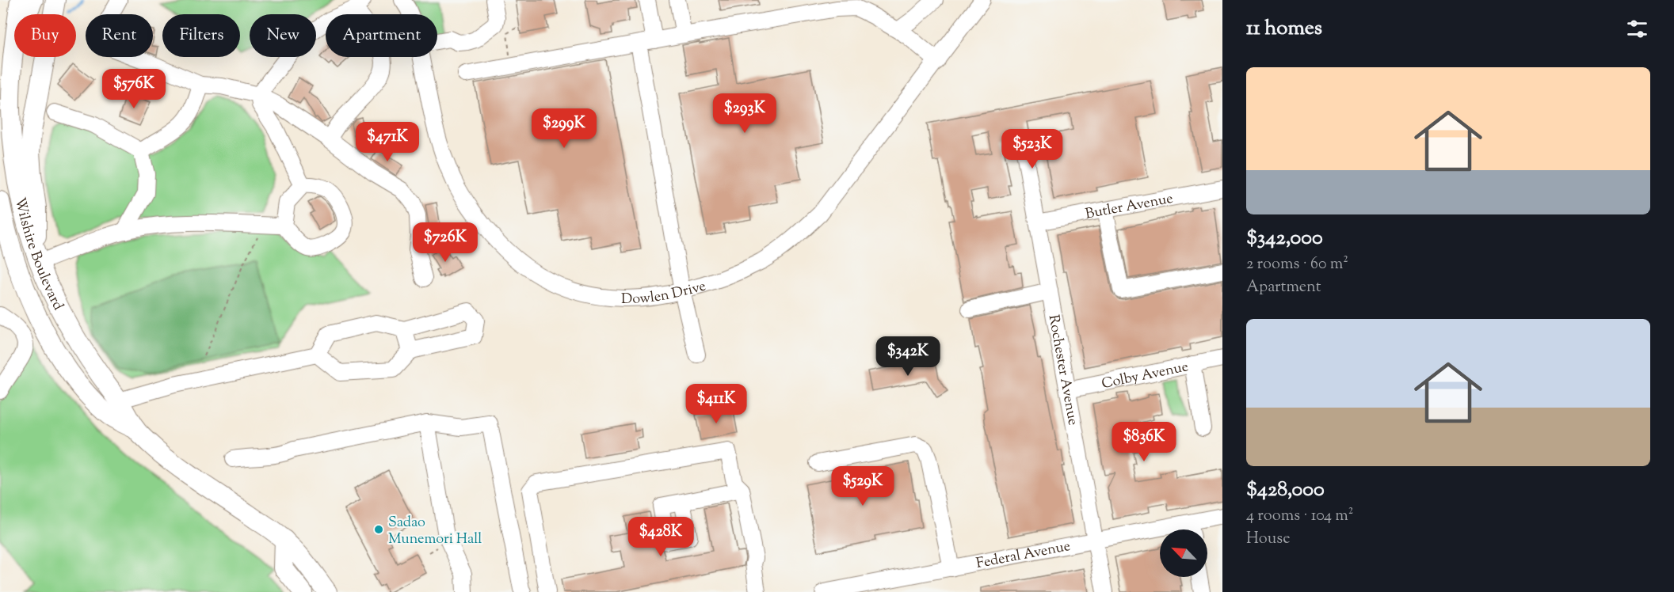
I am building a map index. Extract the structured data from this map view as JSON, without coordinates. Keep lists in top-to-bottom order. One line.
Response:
{"streets":{"main road":["Wilshire Boulevard"],"street":["Butler Avenue","Dowlen Drive","Rochester Avenue","Colby Avenue","Federal Avenue"]},"crossings":[["Butler Avenue","Rochester Avenue"],["Rochester Avenue","Colby Avenue"],["Rochester Avenue","Federal Avenue"]],"places":["Sadao Munemori Hall"],"north":"top left","page":{"heading":"11 homes","chip":["Buy","Rent","Filters","New","Apartment"],"list":[{"name":"$342,000","note":"2 rooms · 60 m² · Apartment"},{"name":"$428,000","note":"4 rooms · 104 m² · House"}],"price":["$576K","$293K","$299K","$471K","$523K","$726K","$342K","$411K","$836K","$529K","$428K"]}}
